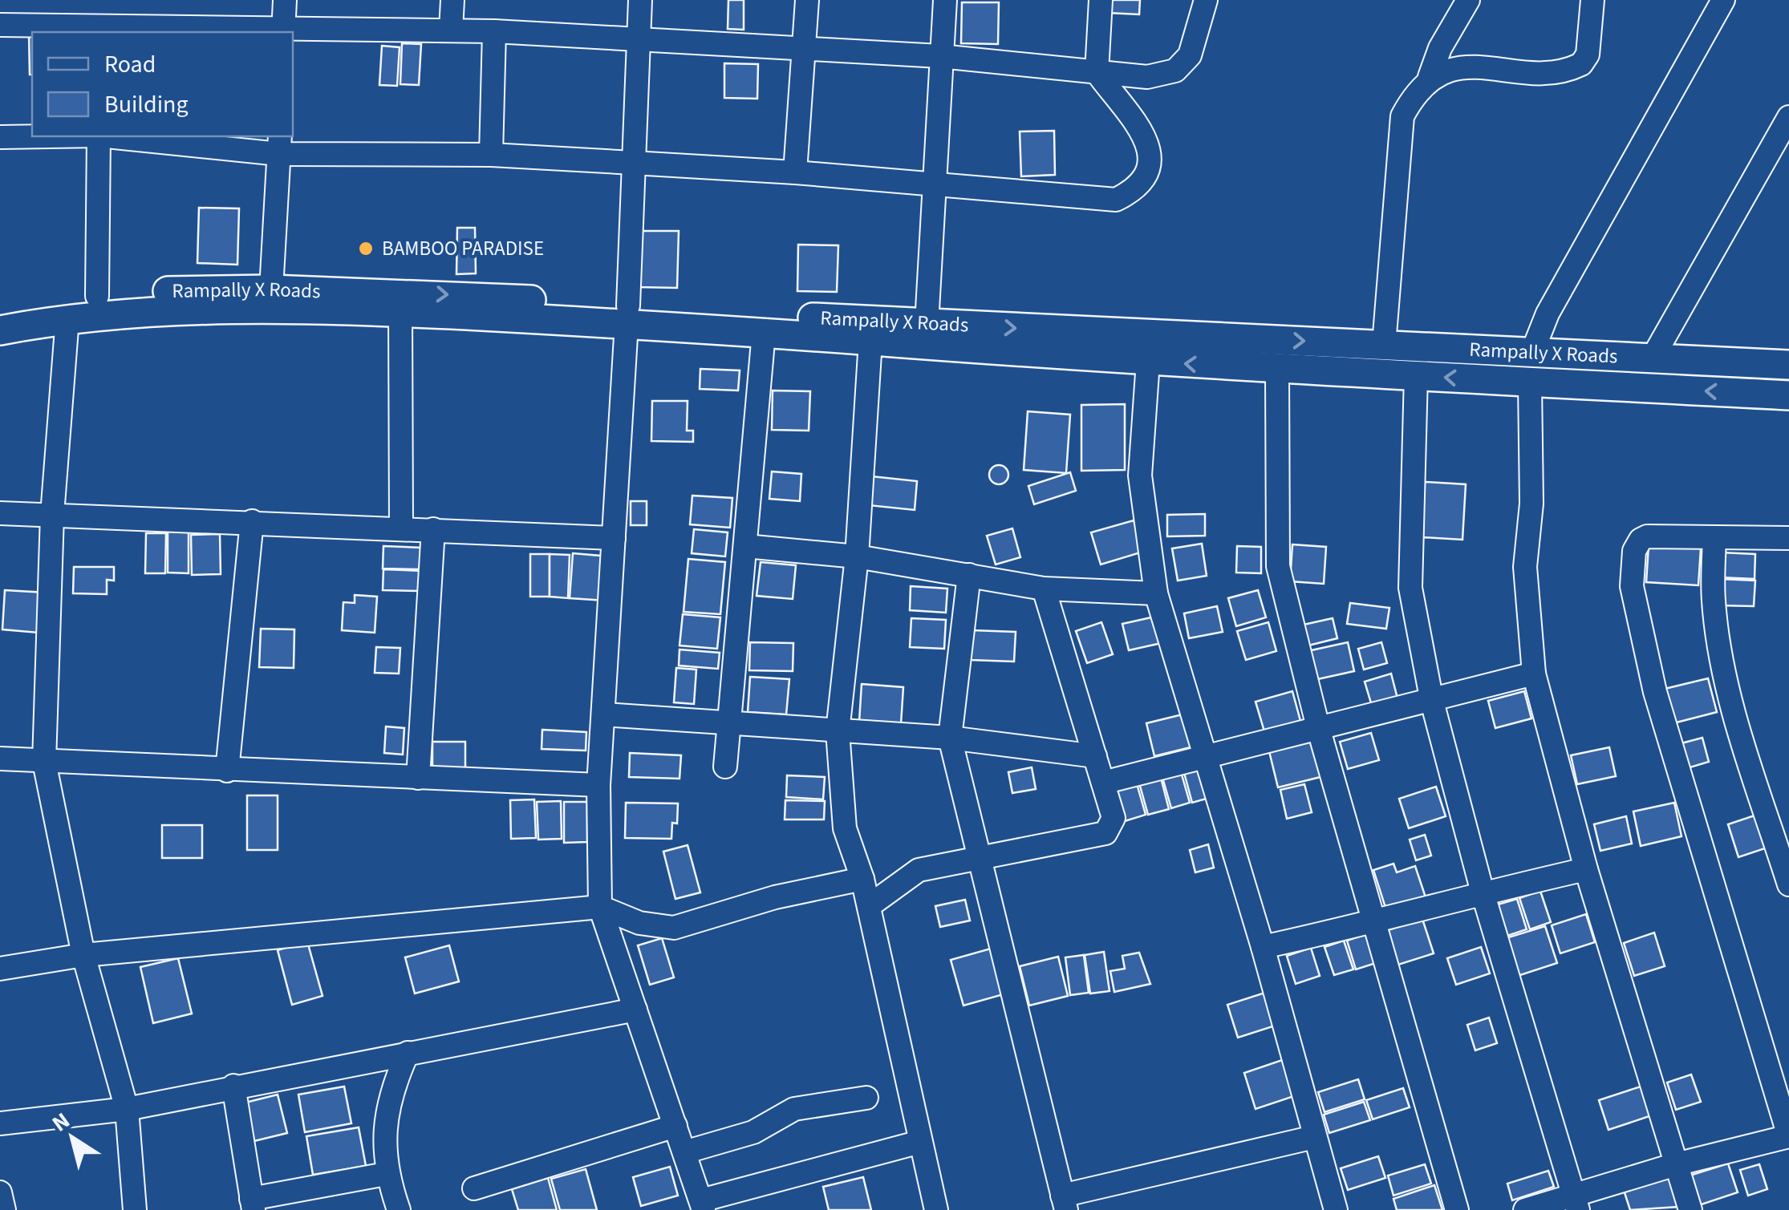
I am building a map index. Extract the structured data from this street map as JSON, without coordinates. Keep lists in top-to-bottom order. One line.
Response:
{"streets":{"main road":["Rampally X Roads"]},"places":["BAMBOO PARADISE"],"legend":["Road","Building"],"north":"top left"}
